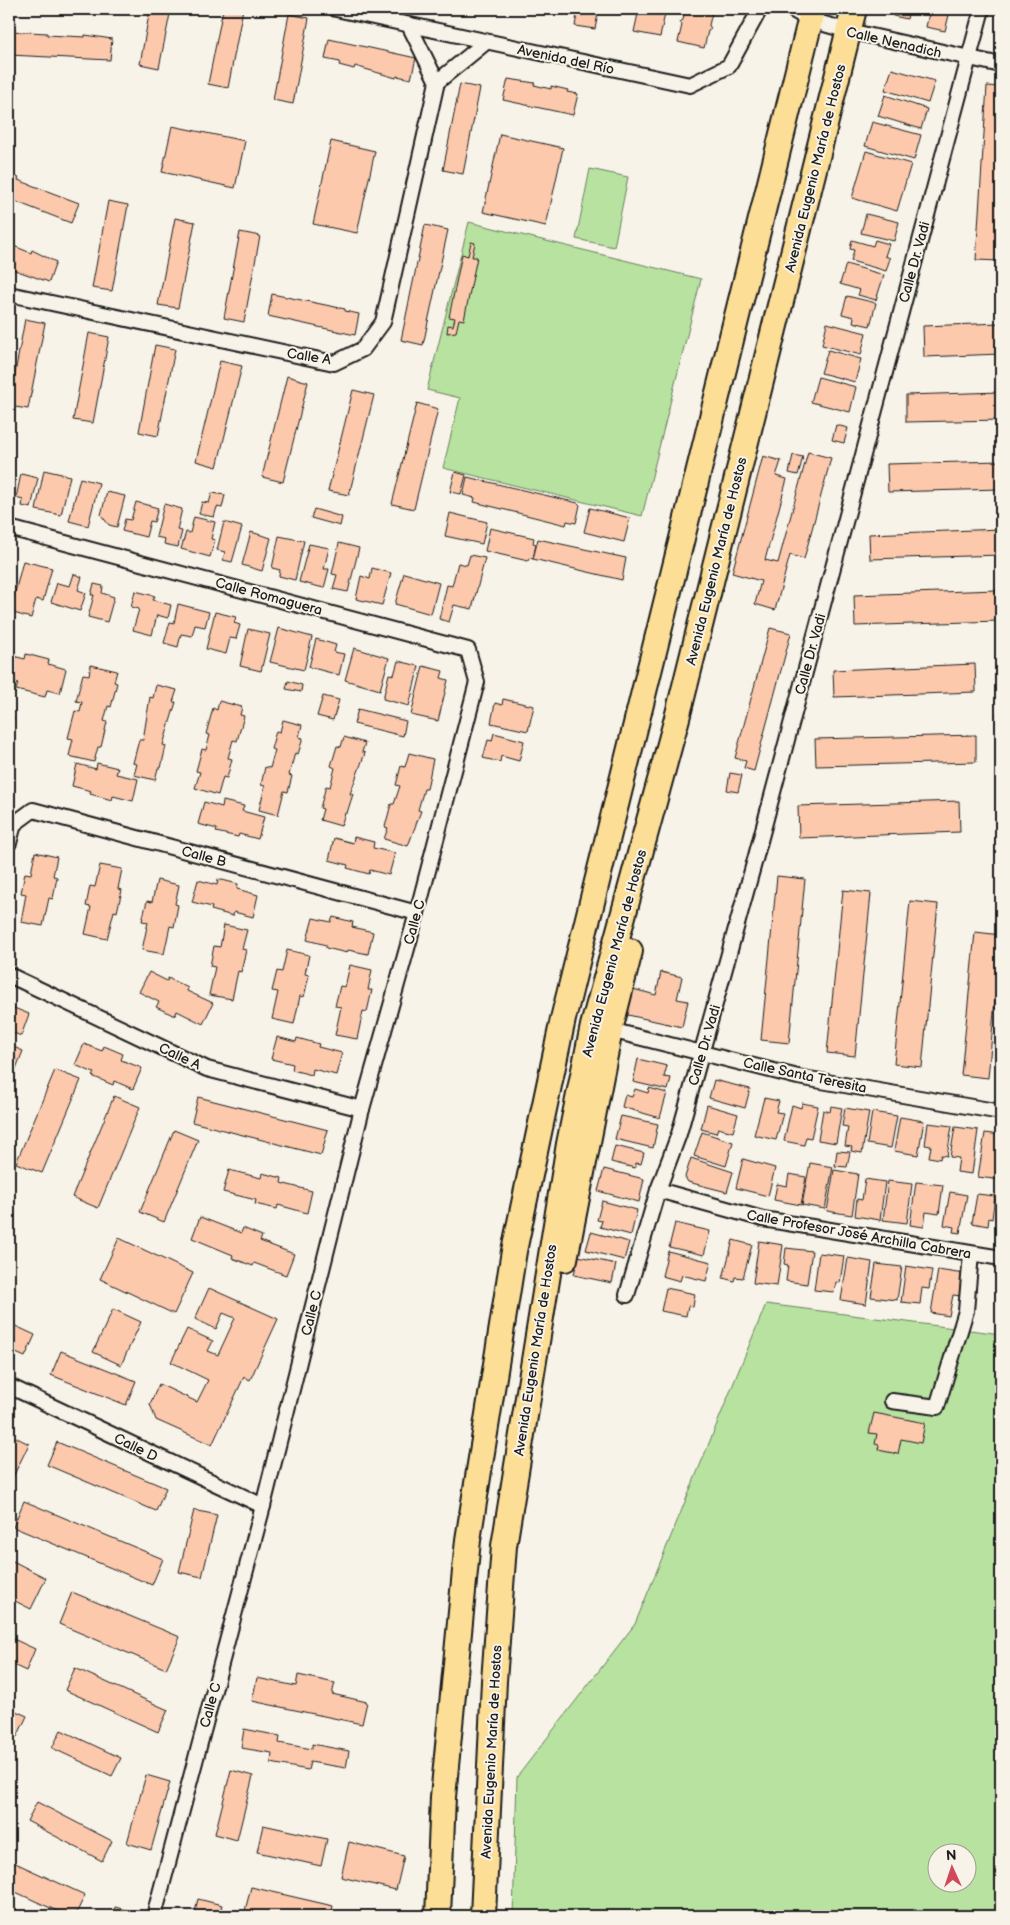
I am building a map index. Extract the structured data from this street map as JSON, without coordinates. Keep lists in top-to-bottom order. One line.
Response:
{"streets":{"highway":["Avenida Eugenio María de Hostos"],"street":["Calle Nenadich","Avenida del Río","Calle Dr. Vadi","Calle A","Calle Romaguera","Calle B","Calle C","Calle Santa Teresita","Calle Profesor José Archilla Cabrera","Calle D"]},"crossings":[["Calle Nenadich","Avenida Eugenio María de Hostos"],["Calle Nenadich","Calle Dr. Vadi"],["Calle Dr. Vadi","Calle Santa Teresita"],["Calle Dr. Vadi","Calle Profesor José Archilla Cabrera"],["Calle A","Calle C"],["Calle Romaguera","Calle C"],["Calle B","Calle C"],["Calle C","Calle D"]],"north":"top"}
